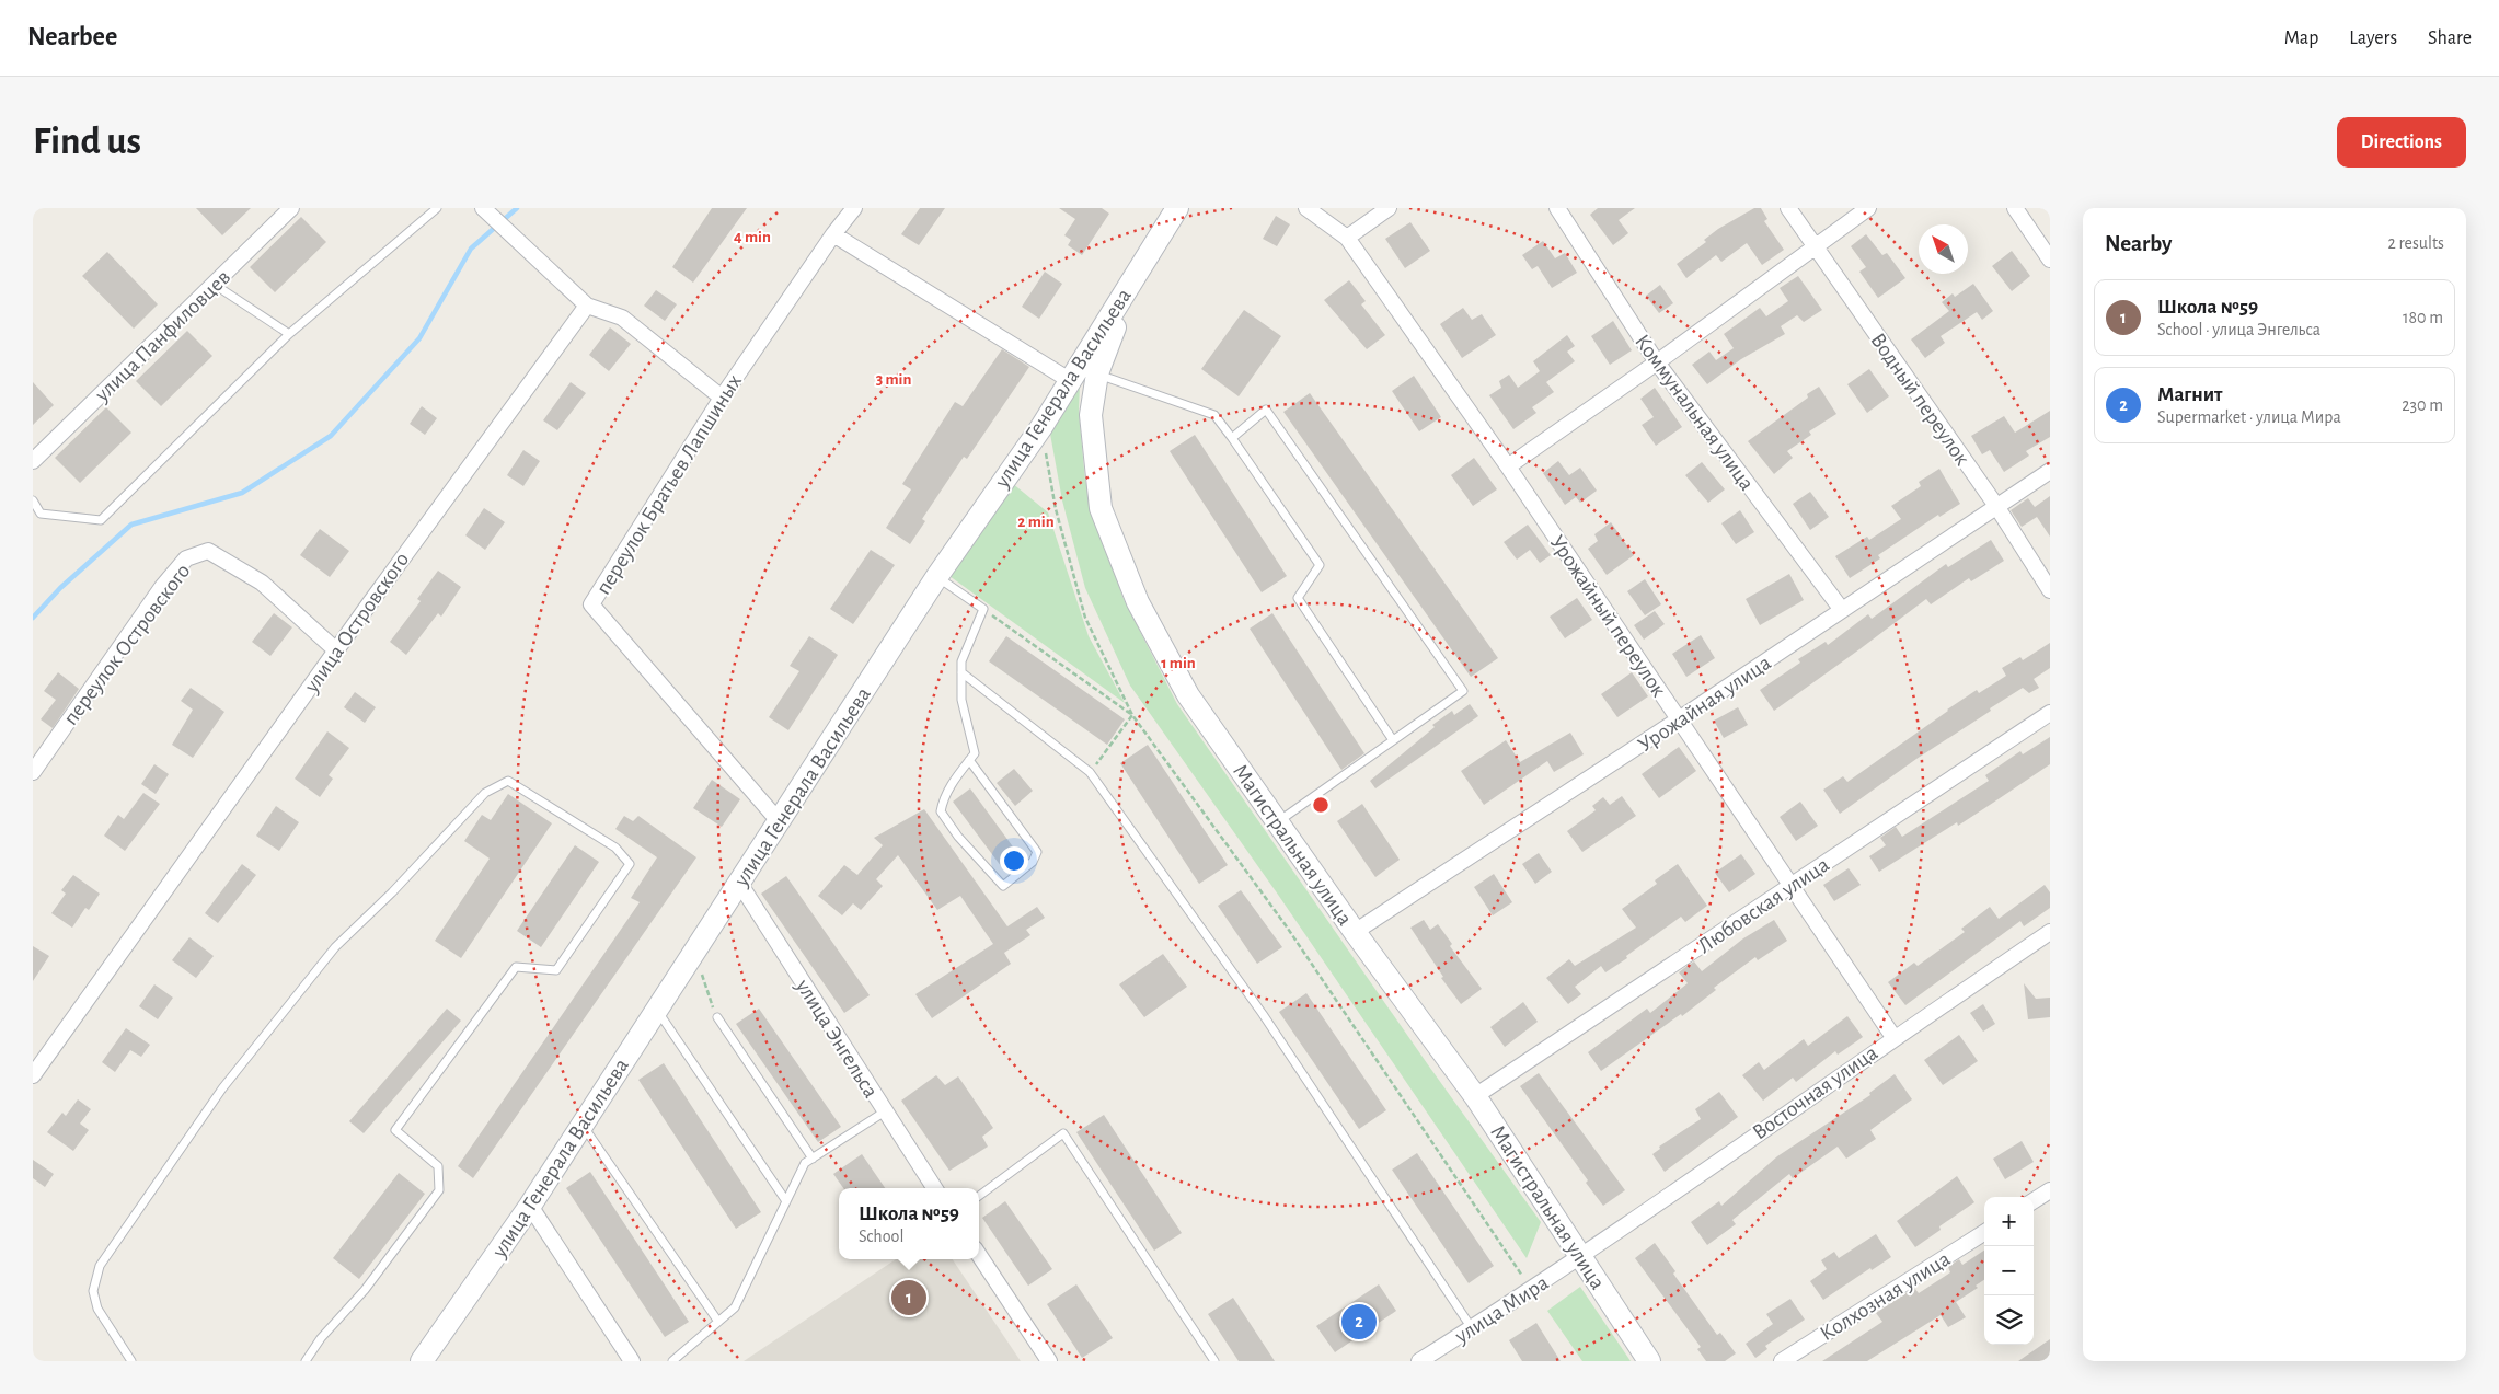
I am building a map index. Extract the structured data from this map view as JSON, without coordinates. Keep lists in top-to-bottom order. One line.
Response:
{"streets":{"main road":["улица Генерала Васильева","Магистральная улица"],"street":["улица Панфиловцев","Водный переулок","Коммунальная улица","переулок Братьев Лапшиных","Урожайный переулок","улица Островского","переулок Островского","Урожайная улица","Любовская улица","улица Энгельса","Восточная улица","Колхозная улица","улица Мира"]},"crossings":[["улица Генерала Васильева","переулок Братьев Лапшиных"],["улица Генерала Васильева","Магистральная улица"],["улица Генерала Васильева","улица Энгельса"],["Водный переулок","Урожайная улица"],["Коммунальная улица","Урожайная улица"],["Урожайный переулок","Урожайная улица"],["Урожайный переулок","Любовская улица"],["Урожайный переулок","Восточная улица"],["улица Островского","переулок Островского"],["Урожайная улица","Магистральная улица"],["Магистральная улица","Любовская улица"],["Магистральная улица","Восточная улица"],["Магистральная улица","улица Мира"],["Восточная улица","улица Мира"]],"north":"top left","page":{"header":"Nearbee","nav":["Map","Layers","Share"],"buttons":"Directions","title":"Find us","heading":["Nearby","2 results"],"list":[{"mark":"1","name":"Школа №59","note":"School · улица Энгельса","value":"180 m"},{"mark":"2","name":"Магнит","note":"Supermarket · улица Мира","value":"230 m"}],"popup":["Школа №59","School"],"map_buttons":["+","−"],"pins":["1","2"]},"rings":["4 min","3 min","2 min","1 min"]}
